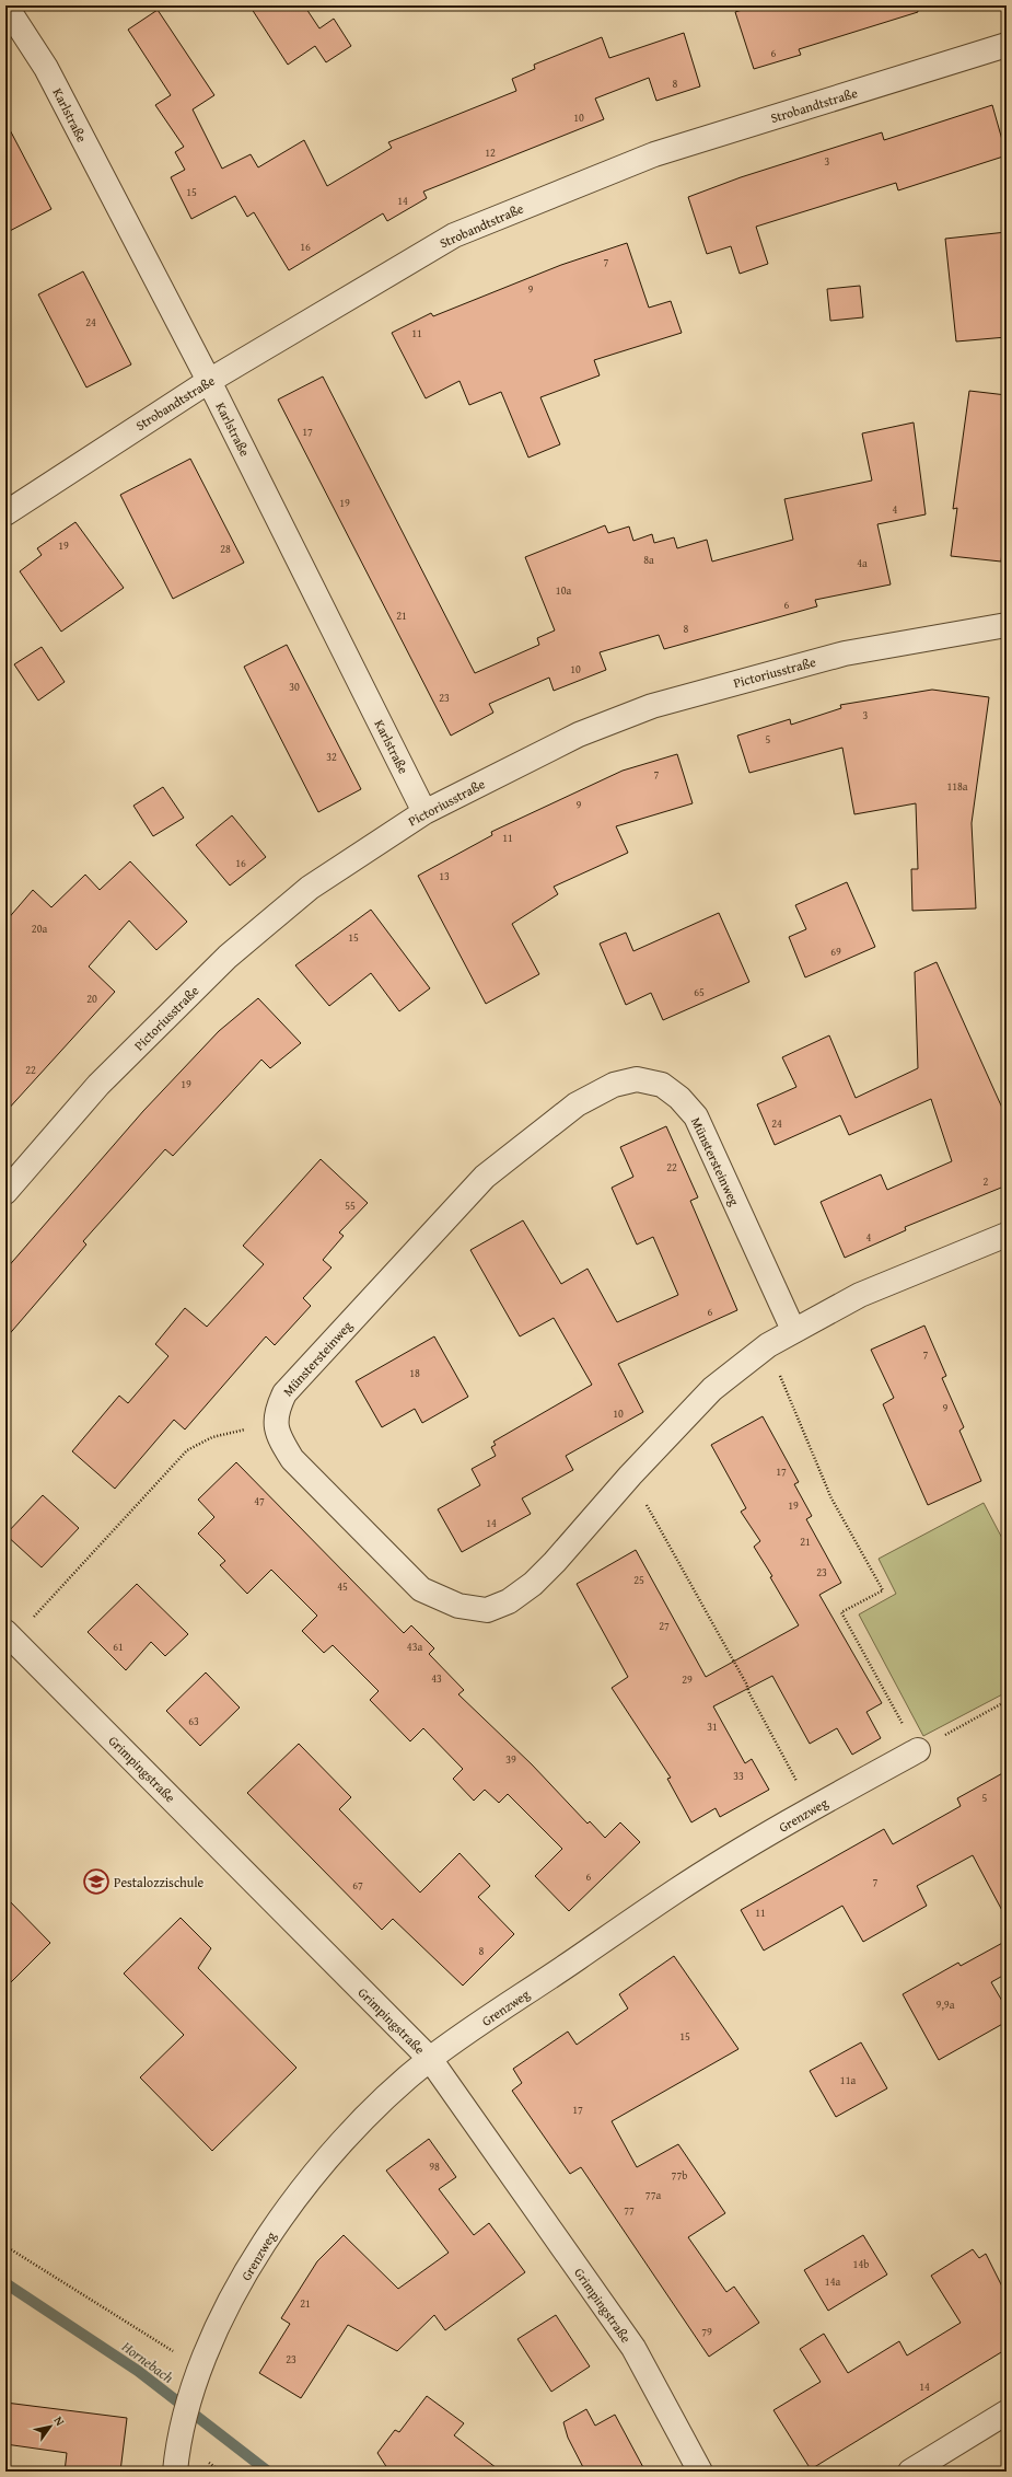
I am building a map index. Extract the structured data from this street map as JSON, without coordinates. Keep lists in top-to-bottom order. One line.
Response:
{"streets":{"street":["Strobandtstraße","Karlstraße","Pictoriusstraße","Münstersteinweg","Grimpingstraße","Grenzweg"]},"crossings":[["Strobandtstraße","Karlstraße"],["Karlstraße","Pictoriusstraße"],["Grimpingstraße","Grenzweg"]],"water":["Hornebach"],"places":{"school or university":["Pestalozzischule"]},"house_numbers":["6","8","10","12","3","15","14","16","7","9","24","11","17","19","4","19","28","8a","4a","10a","6","21","8","10","30","23","3","5","32","7","118a","9","11","16","13","20a","15","69","65","20","22","19","24","22","2","55","4","6","7","18","9","10","17","47","19","14","21","23","25","45","27","61","43a","43","29","63","31","39","33","5","6","7","67","11","8","9,9a","15","11a","17","98","77b","77a","77","14b","14a","21","79","23","14"],"north":"top right"}
